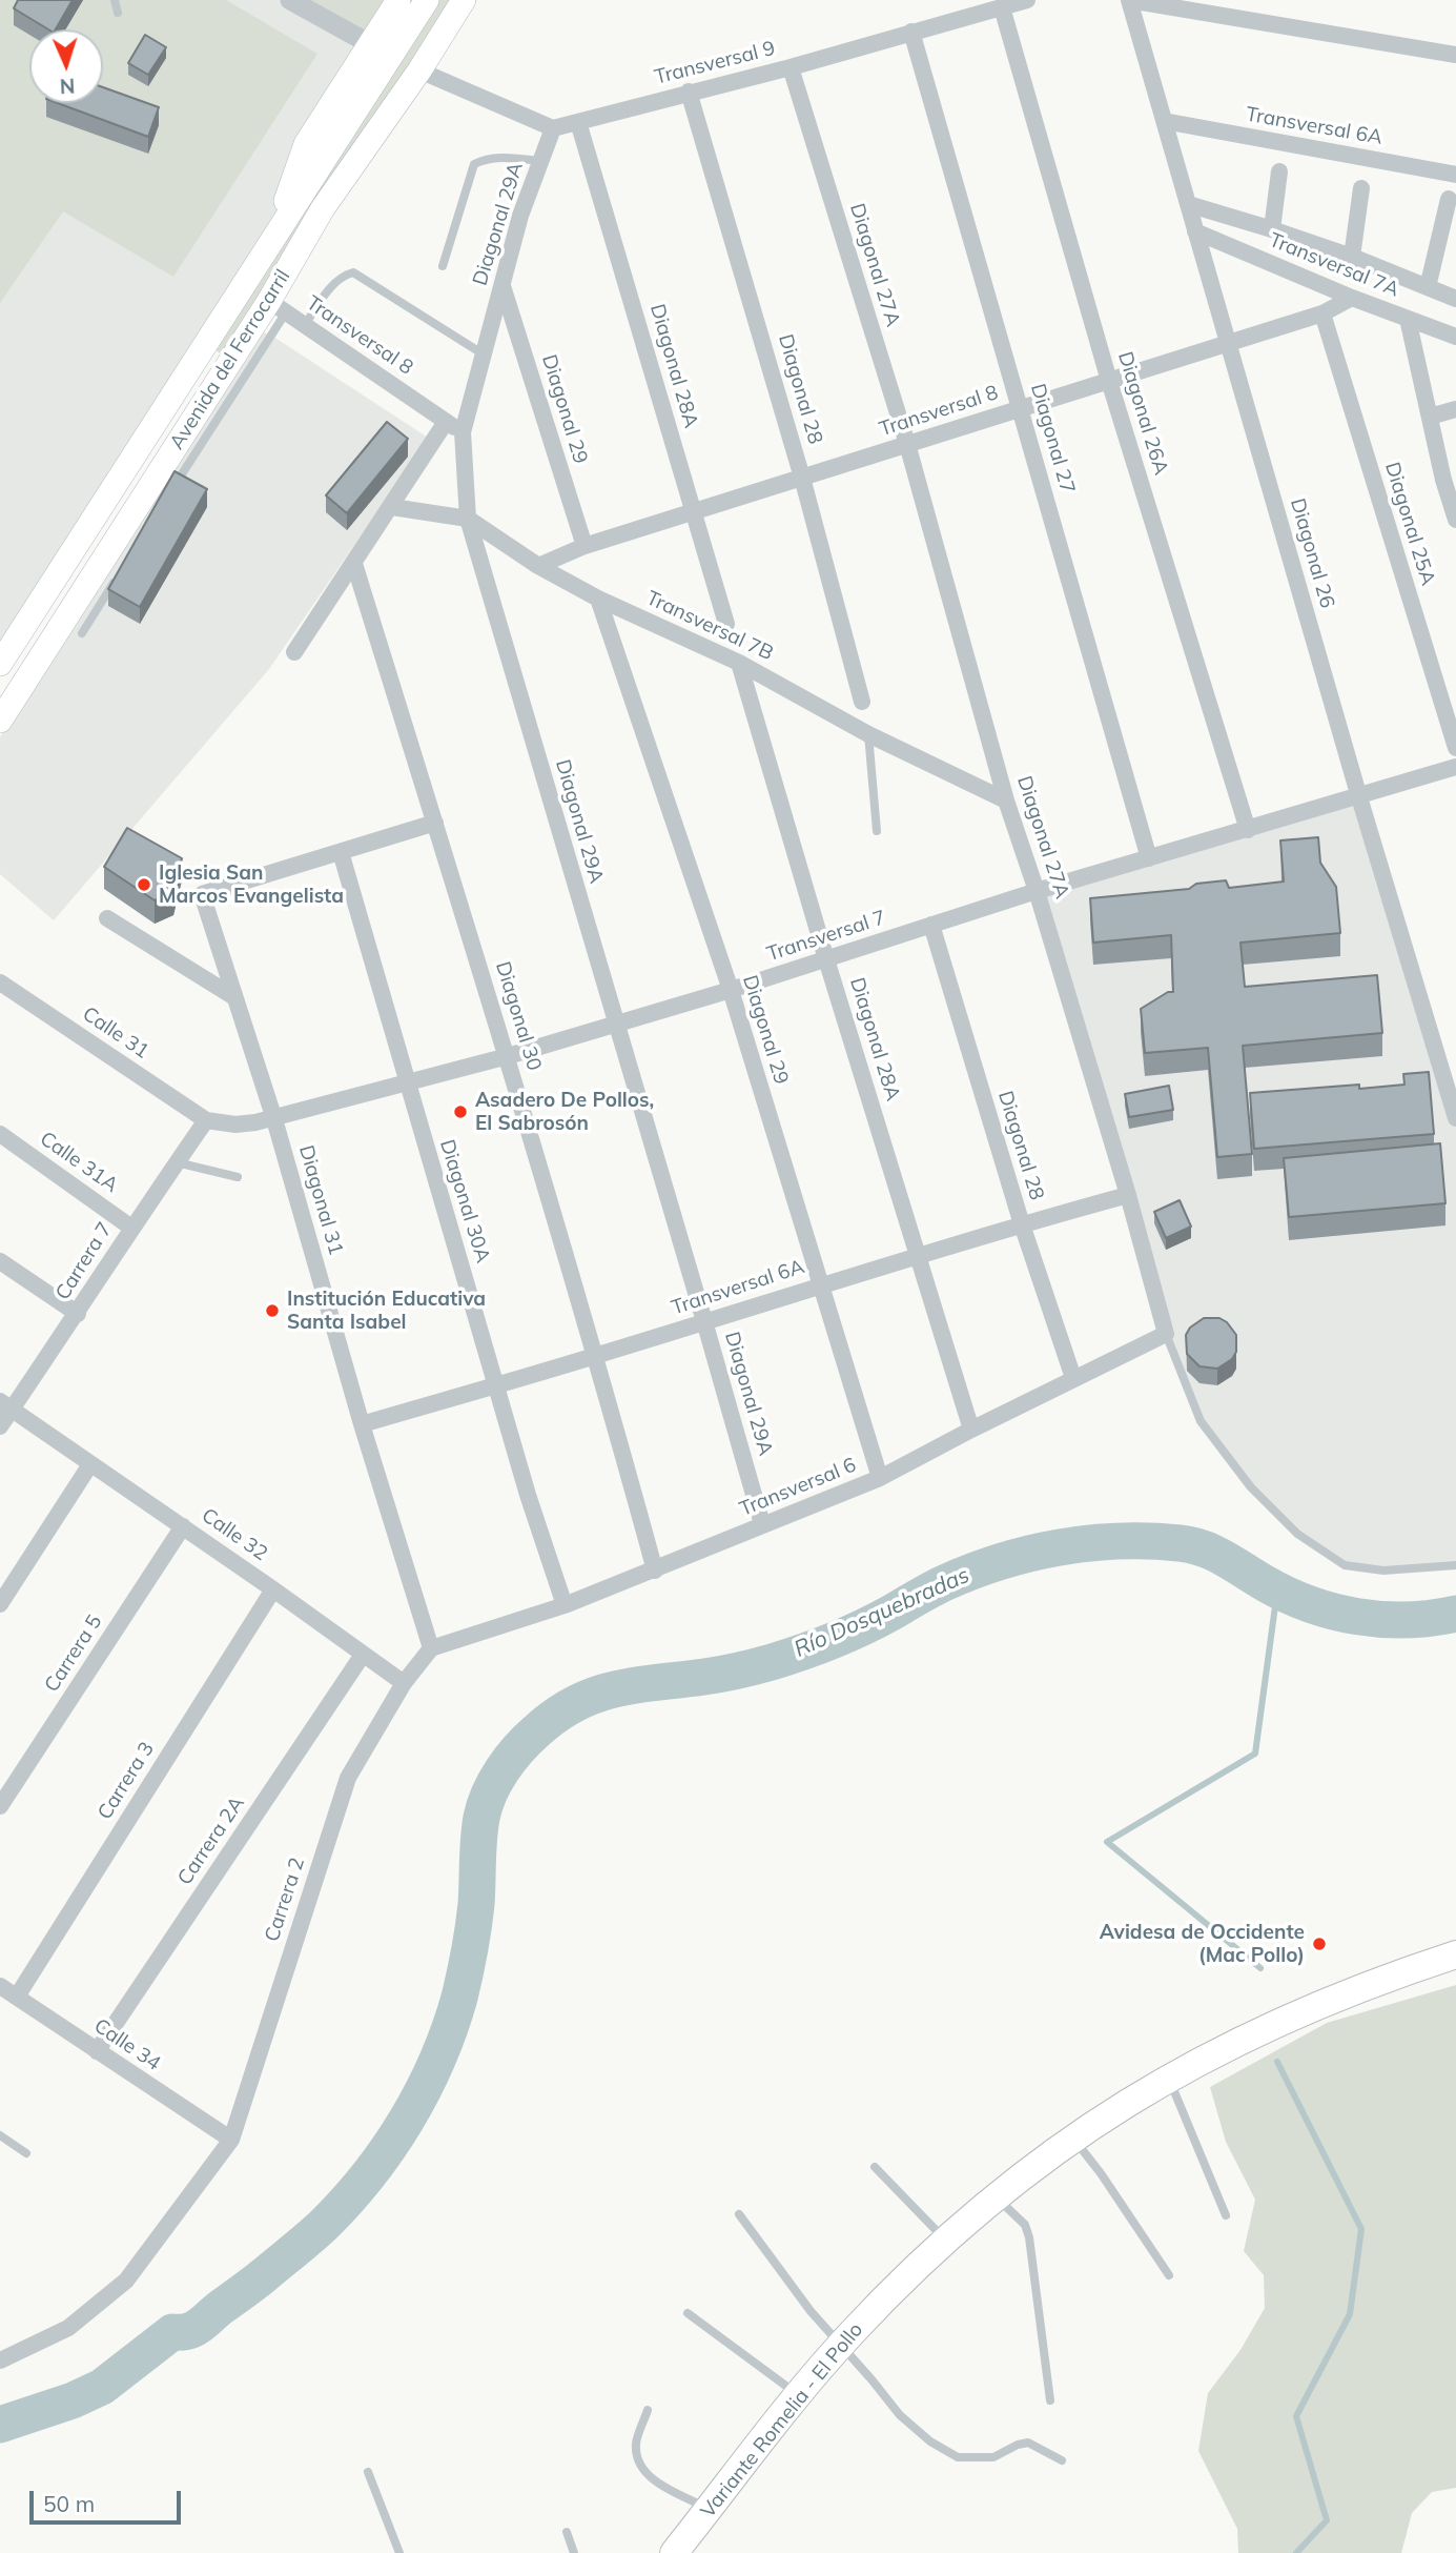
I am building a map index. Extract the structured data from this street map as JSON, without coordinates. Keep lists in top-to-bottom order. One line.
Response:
{"streets":{"highway":["Variante Romelia - El Pollo"],"main road":["Avenida del Ferrocarril"],"street":["Transversal 9","Transversal 6A","Diagonal 29A","Diagonal 27A","Transversal 7A","Transversal 8","Diagonal 28A","Diagonal 28","Diagonal 29","Diagonal 26A","Diagonal 27","Diagonal 25A","Diagonal 26","Transversal 7B","Transversal 7","Diagonal 30","Calle 31","Calle 31A","Diagonal 31","Diagonal 30A","Carrera 7","Transversal 6","Calle 32","Carrera 5","Carrera 3","Carrera 2A","Carrera 2","Calle 34"]},"crossings":[["Transversal 9","Diagonal 29A"],["Transversal 9","Diagonal 27A"],["Transversal 9","Diagonal 28A"],["Transversal 9","Diagonal 28"],["Transversal 9","Diagonal 26A"],["Transversal 9","Diagonal 27"],["Transversal 6A","Diagonal 29A"],["Transversal 6A","Diagonal 27A"],["Transversal 6A","Diagonal 28A"],["Transversal 6A","Diagonal 28"],["Transversal 6A","Diagonal 29"],["Transversal 6A","Diagonal 26"],["Transversal 6A","Diagonal 30"],["Transversal 6A","Diagonal 31"],["Transversal 6A","Diagonal 30A"],["Diagonal 29A","Transversal 8"],["Diagonal 29A","Diagonal 29"],["Diagonal 29A","Transversal 7B"],["Diagonal 29A","Transversal 7"],["Diagonal 29A","Transversal 6"],["Diagonal 27A","Transversal 8"],["Diagonal 27A","Transversal 7B"],["Diagonal 27A","Transversal 7"],["Diagonal 27A","Transversal 6"],["Transversal 7A","Transversal 8"],["Transversal 7A","Diagonal 26"],["Transversal 8","Avenida del Ferrocarril"],["Transversal 8","Diagonal 28A"],["Transversal 8","Diagonal 28"],["Transversal 8","Diagonal 29"],["Transversal 8","Diagonal 26A"],["Transversal 8","Diagonal 27"],["Transversal 8","Diagonal 25A"],["Transversal 8","Diagonal 26"],["Transversal 8","Transversal 7B"],["Diagonal 28A","Transversal 7B"],["Diagonal 28A","Transversal 7"],["Diagonal 28A","Transversal 6"],["Diagonal 28","Transversal 7"],["Diagonal 28","Transversal 6"],["Diagonal 29","Transversal 7B"],["Diagonal 29","Transversal 7"],["Diagonal 29","Transversal 6"],["Diagonal 26A","Transversal 7"],["Diagonal 27","Transversal 7"],["Diagonal 26","Transversal 7"],["Transversal 7","Diagonal 30"],["Transversal 7","Calle 31"],["Transversal 7","Diagonal 31"],["Transversal 7","Diagonal 30A"],["Transversal 7","Carrera 7"],["Diagonal 30","Transversal 6"],["Calle 31","Carrera 7"],["Calle 31A","Carrera 7"],["Diagonal 31","Diagonal 30A"],["Diagonal 31","Transversal 6"],["Diagonal 30A","Transversal 6"],["Carrera 7","Calle 32"],["Calle 32","Carrera 5"],["Calle 32","Carrera 3"],["Calle 32","Carrera 2A"],["Calle 32","Carrera 2"],["Carrera 3","Calle 34"],["Carrera 2A","Calle 34"],["Carrera 2","Calle 34"]],"water":["Río Dosquebradas"],"places":["Iglesia San Marcos Evangelista","Asadero De Pollos, El Sabrosón","Institución Educativa Santa Isabel","Avidesa de Occidente (Mac Pollo)"],"scale_bar":"50 m","north":"bottom"}
